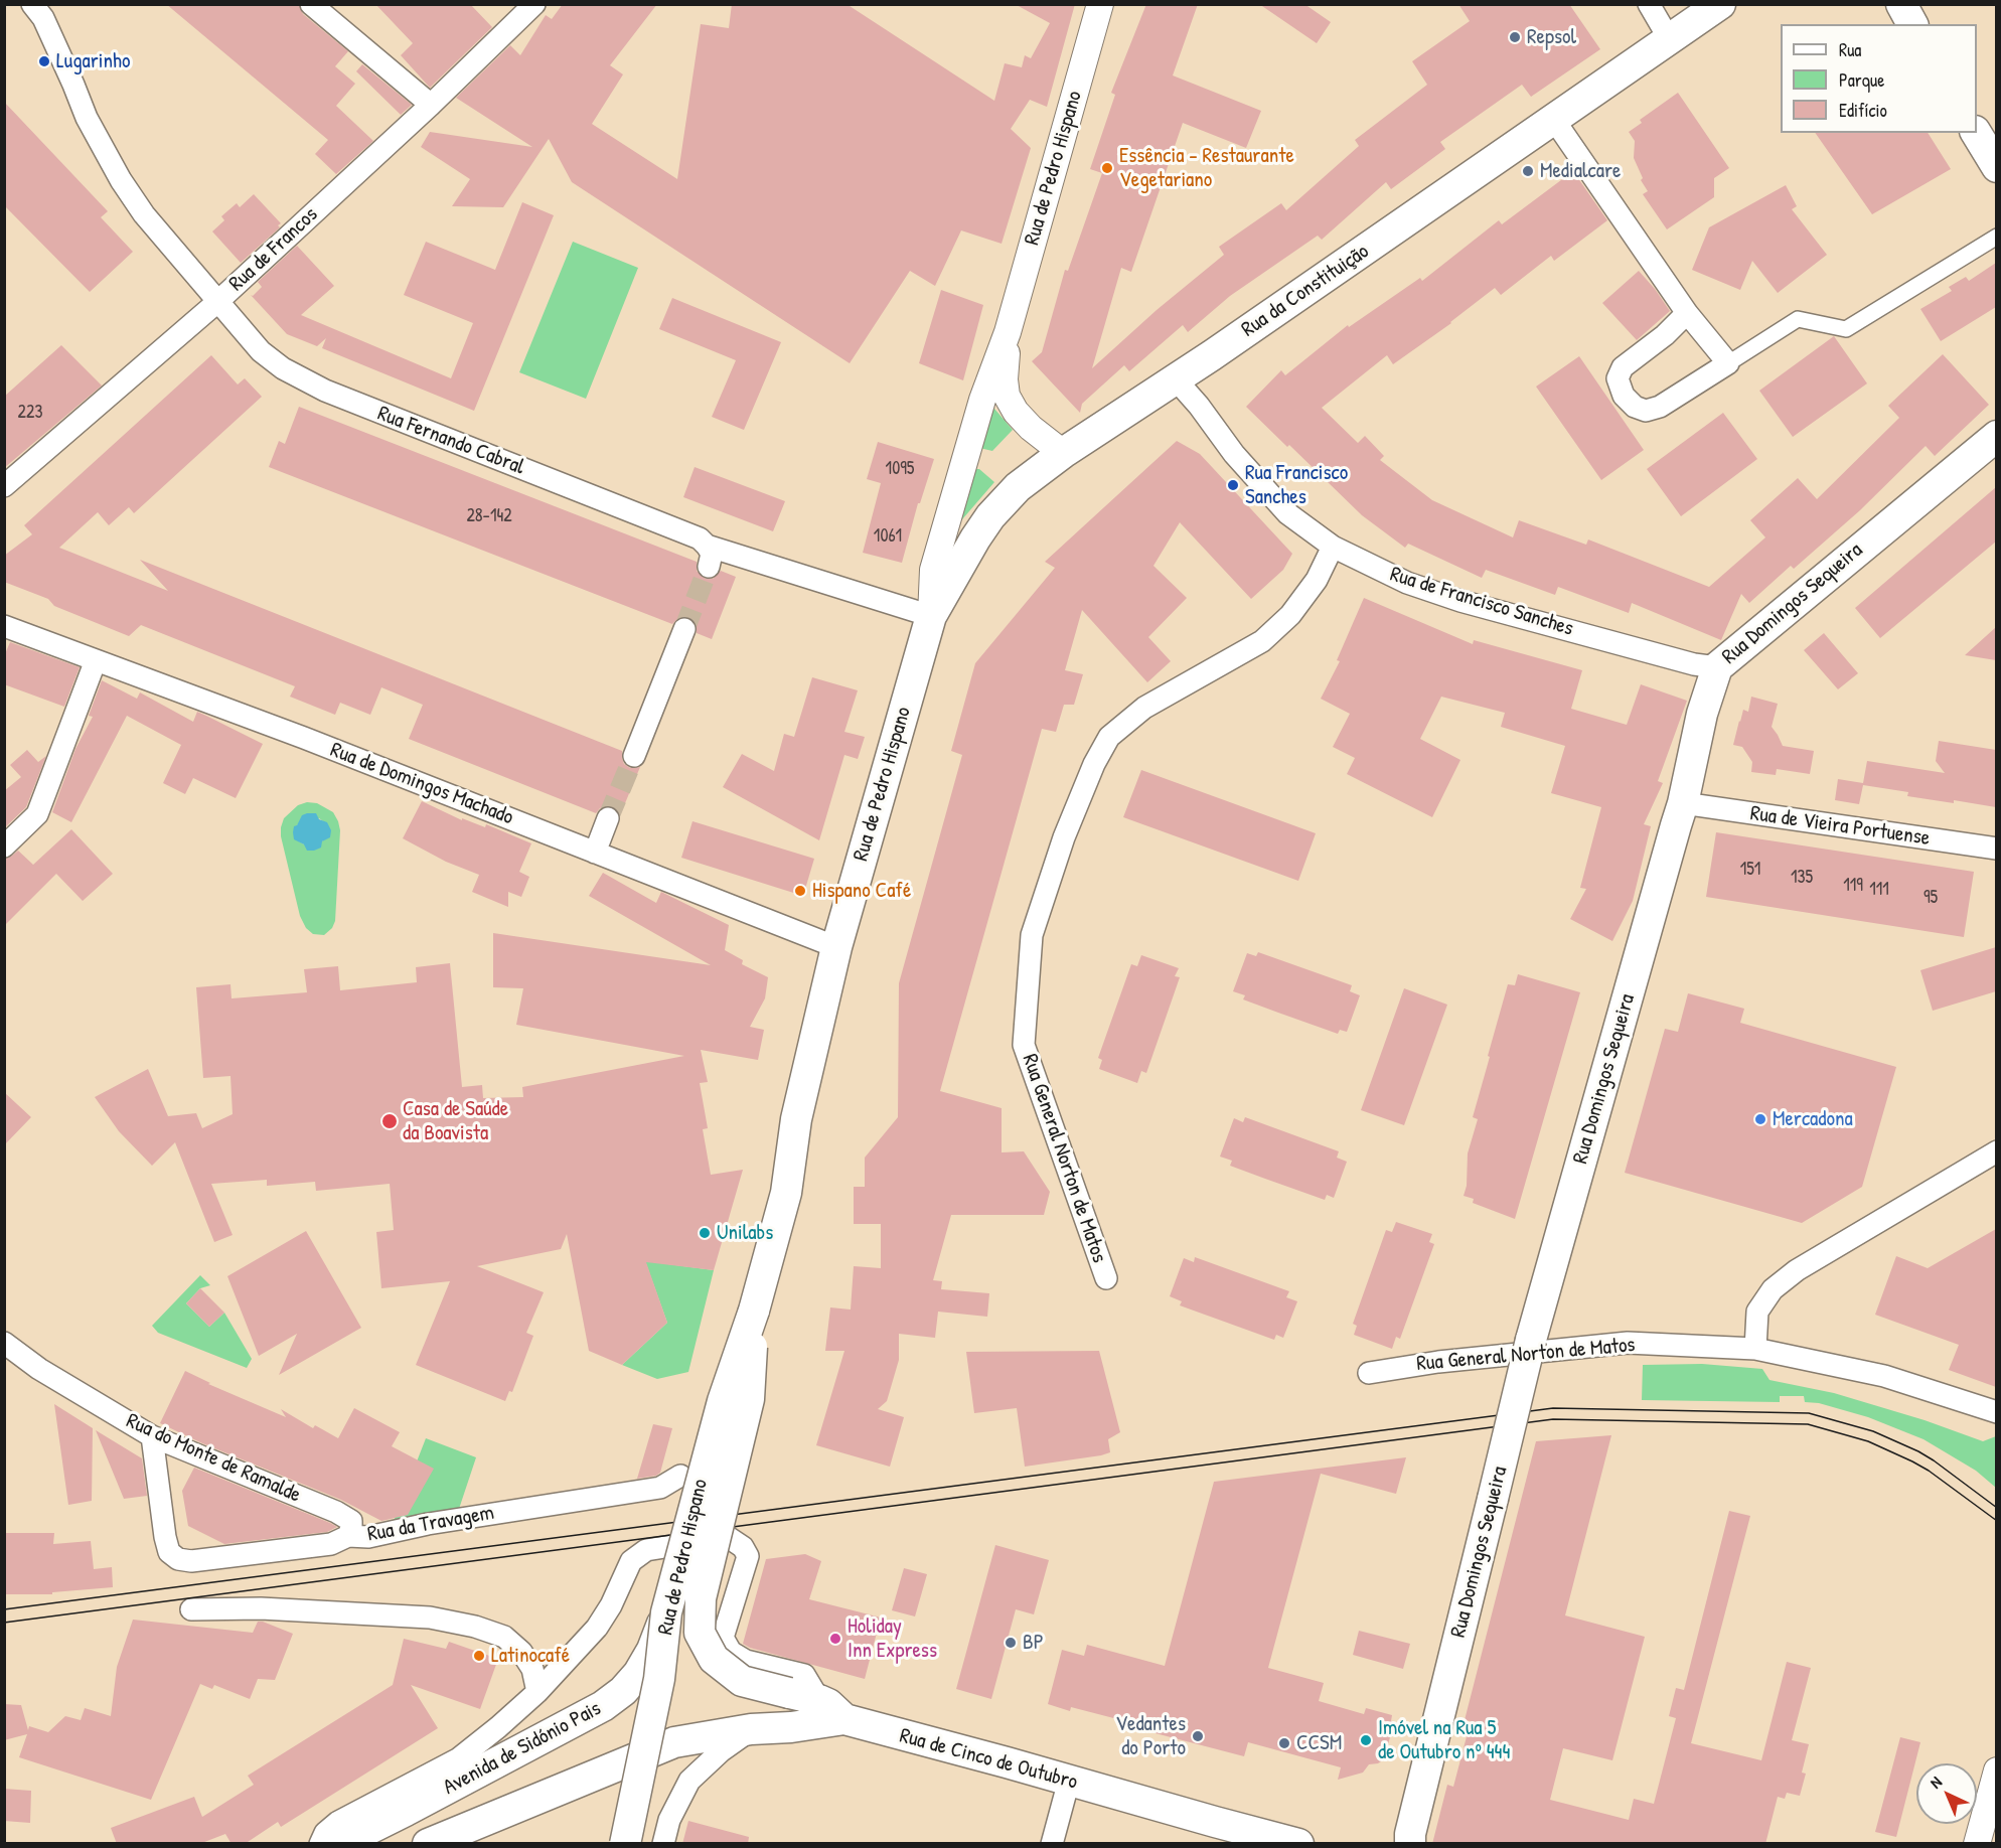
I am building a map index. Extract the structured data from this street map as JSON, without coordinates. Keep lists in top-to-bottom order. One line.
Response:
{"streets":{"main road":["Rua de Pedro Hispano","Rua da Constituição","Rua Domingos Sequeira","Avenida de Sidónio Pais","Rua de Cinco de Outubro"],"street":["Rua de Francos","Rua Fernando Cabral","Rua de Francisco Sanches","Rua de Domingos Machado","Rua de Vieira Portuense","Rua General Norton de Matos","Rua do Monte de Ramalde","Rua da Travagem"]},"crossings":[["Rua de Pedro Hispano","Rua da Constituição"],["Rua de Pedro Hispano","Rua Fernando Cabral"],["Rua de Pedro Hispano","Rua de Domingos Machado"],["Rua de Pedro Hispano","Avenida de Sidónio Pais"],["Rua de Pedro Hispano","Rua de Cinco de Outubro"],["Rua de Francos","Rua Fernando Cabral"],["Rua da Constituição","Rua Fernando Cabral"],["Rua da Constituição","Rua de Francisco Sanches"],["Rua de Francisco Sanches","Rua Domingos Sequeira"],["Rua de Francisco Sanches","Rua General Norton de Matos"],["Rua Domingos Sequeira","Rua de Vieira Portuense"],["Rua do Monte de Ramalde","Rua da Travagem"],["Avenida de Sidónio Pais","Rua de Cinco de Outubro"]],"places":["Repsol","Lugarinho","Essência - Restaurante Vegetariano","Medialcare","Rua Francisco Sanches","Hispano Café","Mercadona","Casa de Saúde da Boavista","Unilabs","Holiday Inn Express","BP","Latinocafé","Vedantes do Porto","Imóvel na Rua 5 de Outubro nº 444","CCSM"],"house_numbers":["223","1095","28-142","1061","151","135","119","111","95"],"legend":["Rua","Parque","Edifício"],"north":"top left"}
